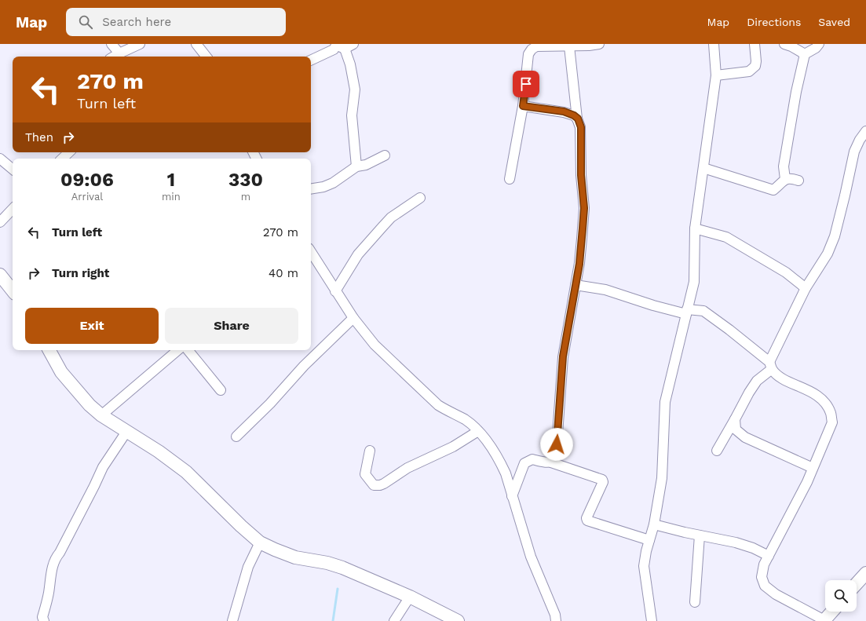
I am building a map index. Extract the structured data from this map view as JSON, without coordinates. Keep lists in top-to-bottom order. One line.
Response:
{"page":{"header":"Map","search":"Search here","nav":["Map","Directions","Saved"],"turn":["270 m","Turn left"],"then":"Then","eta":["09:06","Arrival","1","min","330","m"],"list":[{"name":"Turn left","value":"270 m"},{"name":"Turn right","value":"40 m"}],"buttons":["Exit","Share"]}}
